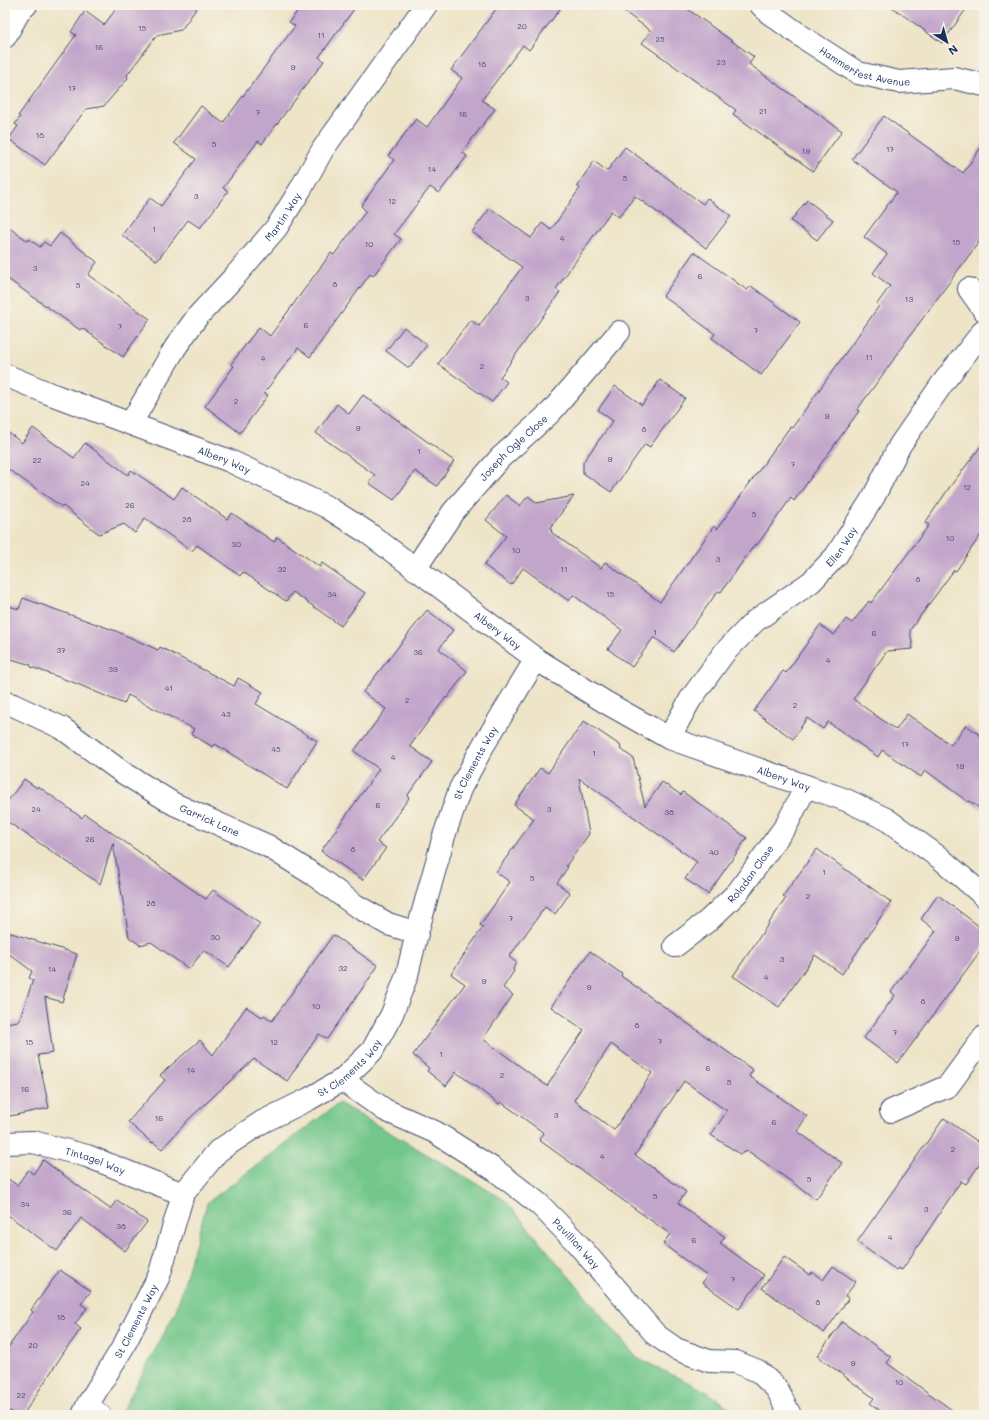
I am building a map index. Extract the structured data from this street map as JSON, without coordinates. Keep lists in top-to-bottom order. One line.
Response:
{"streets":{"street":["Hammerfest Avenue","Martin Way","Joseph Ogle Close","Albery Way","Ellen Way","St Clements Way","Garrick Lane","Roladan Close","Tintagel Way","Pavillion Way"]},"crossings":[["Martin Way","Albery Way"],["Joseph Ogle Close","Albery Way"],["Albery Way","Ellen Way"],["Albery Way","St Clements Way"],["Albery Way","Roladan Close"],["St Clements Way","Garrick Lane"],["St Clements Way","Tintagel Way"],["St Clements Way","Pavillion Way"]],"house_numbers":["20","15","11","25","16","23","18","9","17","21","7","16","18","5","17","19","14","5","3","12","1","4","15","10","3","6","8","5","3","13","6","7","7","11","4","2","2","9","9","8","1","9","22","7","24","12","26","5","28","10","30","10","3","32","11","8","34","15","1","6","37","36","4","39","41","2","2","43","17","45","1","4","19","6","24","3","38","26","8","40","1","5","2","28","7","30","9","3","32","14","4","9","9","8","10","8","7","7","15","12","1","6","14","2","5","16","3","16","6","2","4","5","5","34","3","36","38","4","6","7","8","18","20","9","10","22"],"north":"bottom right"}
